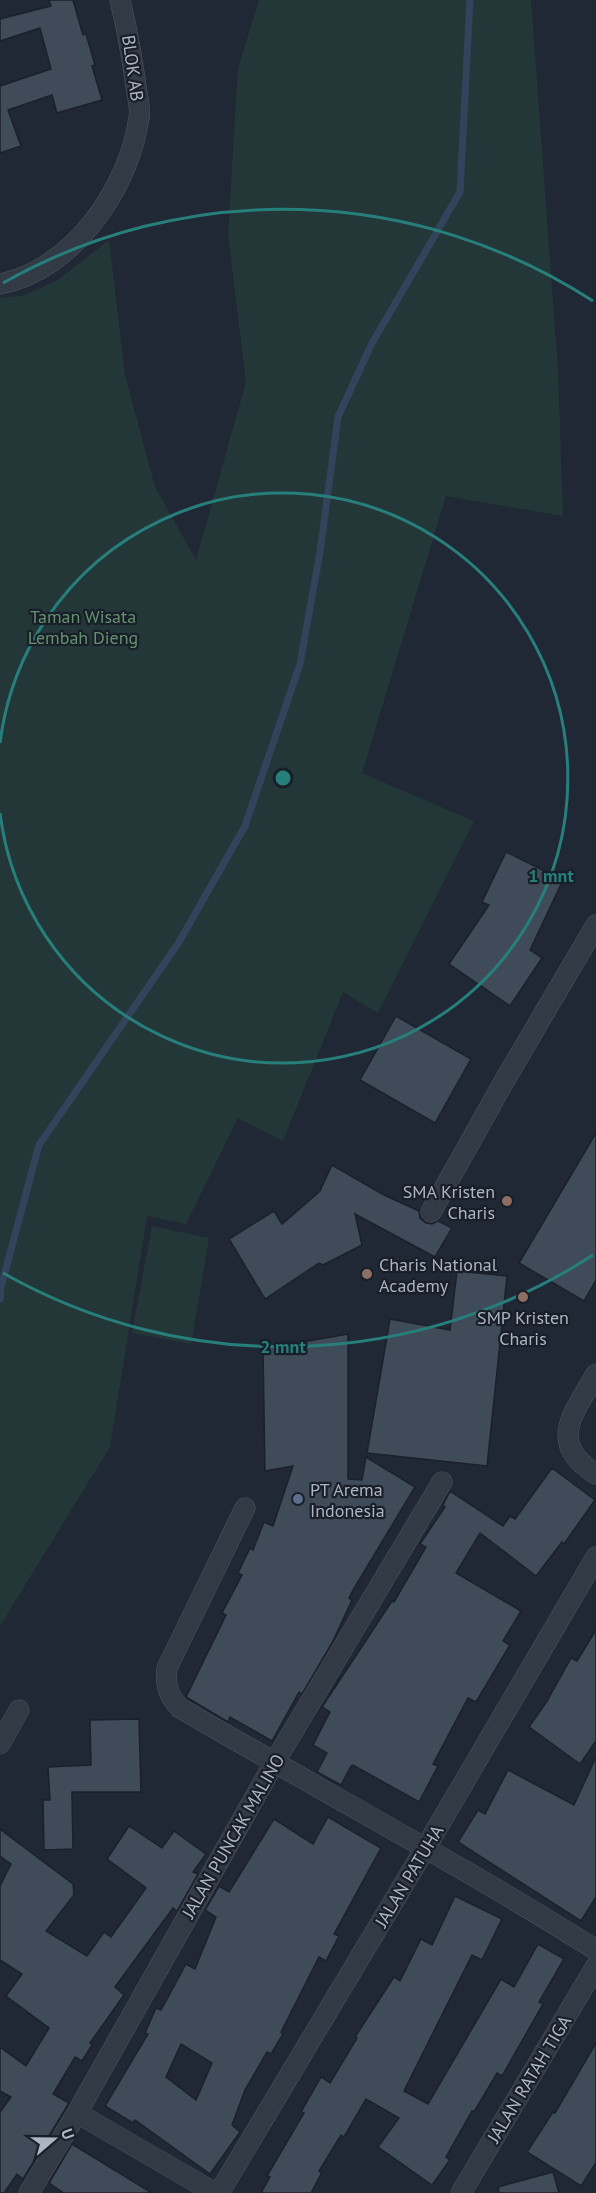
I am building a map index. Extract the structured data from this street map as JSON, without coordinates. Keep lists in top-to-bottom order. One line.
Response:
{"streets":{"street":["BLOK AB","JALAN PUNCAK MALINO","JALAN PATUHA","JALAN RATAH TIGA"]},"parks":["Taman Wisata Lembah Dieng"],"places":["SMA Kristen Charis","Charis National Academy","SMP Kristen Charis","PT Arema Indonesia"],"north":"right","rings":["1 mnt","2 mnt"]}
